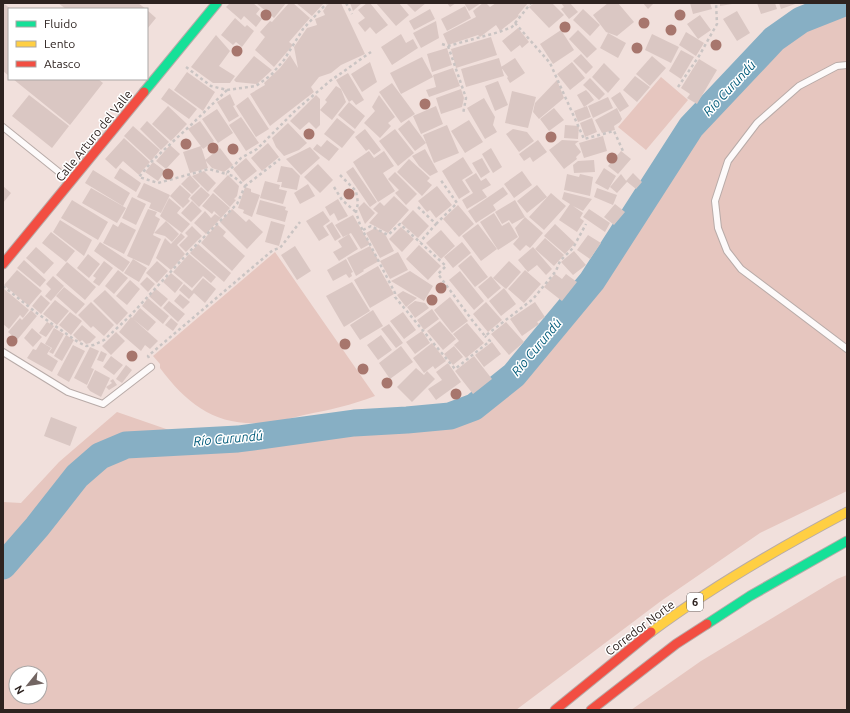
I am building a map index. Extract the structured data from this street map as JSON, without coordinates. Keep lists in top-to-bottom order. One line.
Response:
{"streets":{"main road":["Calle Arturo del Valle","6","Corredor Norte"]},"water":["Río Curundú"],"legend":["Fluido","Lento","Atasco"],"north":"bottom left"}
